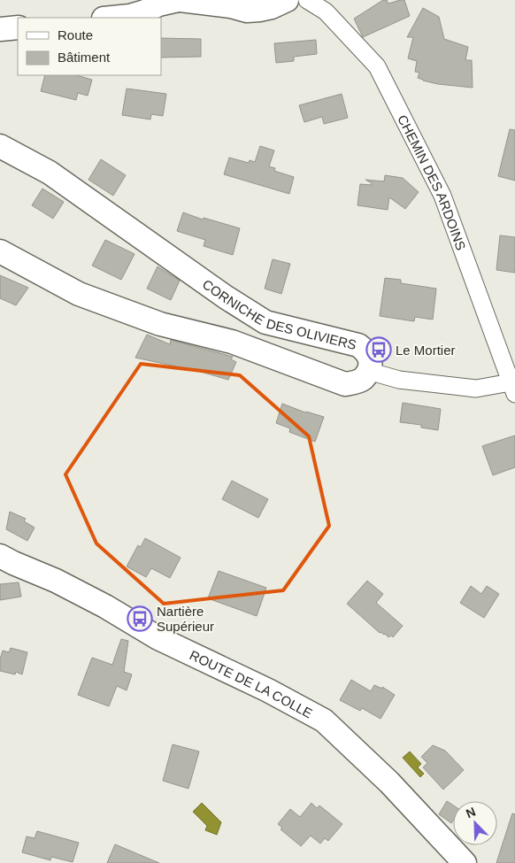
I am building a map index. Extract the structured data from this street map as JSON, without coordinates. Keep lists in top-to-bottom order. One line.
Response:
{"streets":{"street":["CHEMIN DES ARDOINS","CORNICHE DES OLIVIERS","ROUTE DE LA COLLE"]},"places":{"bus stop":["Le Mortier","Nartière Supérieur"]},"legend":["Route","Bâtiment"],"north":"top left"}
